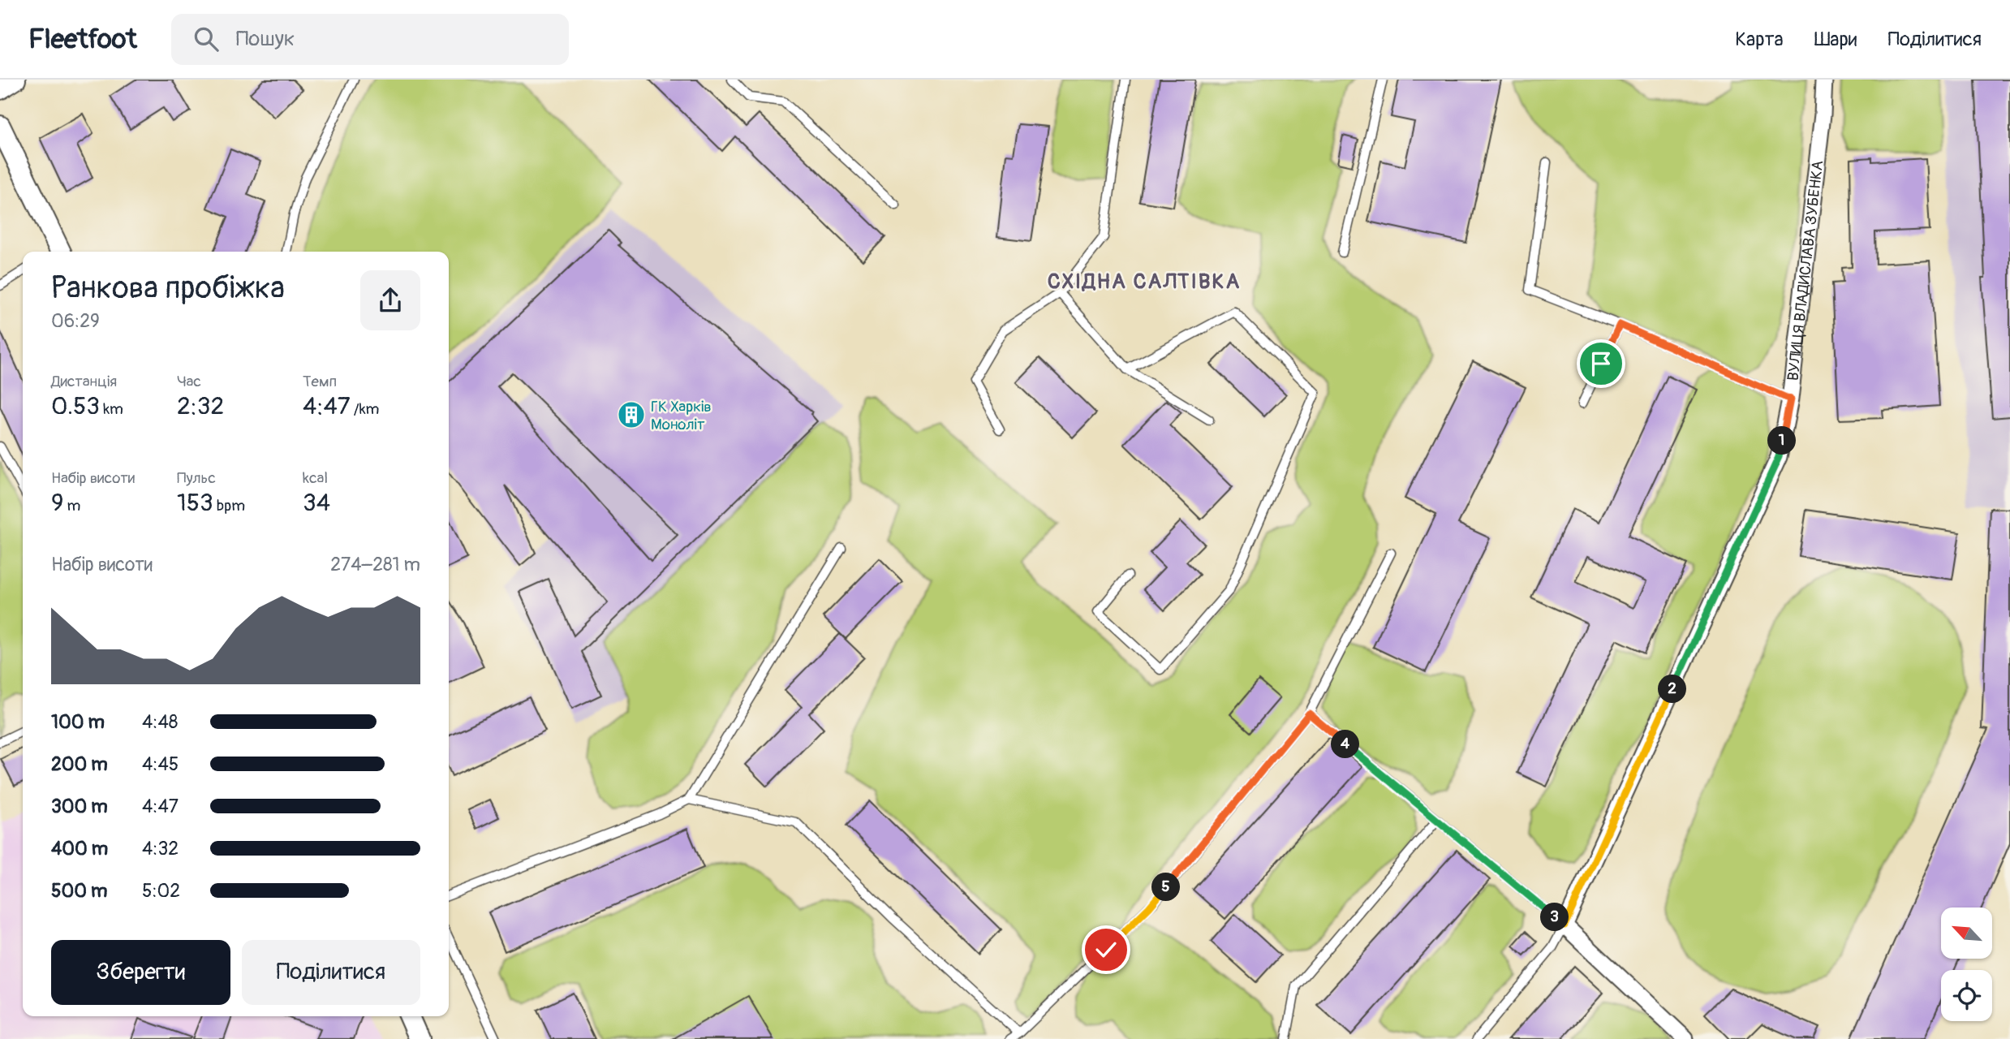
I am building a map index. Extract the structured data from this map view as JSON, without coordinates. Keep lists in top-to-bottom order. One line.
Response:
{"streets":{"street":["ВУЛИЦЯ ВЛАДИСЛАВА ЗУБЕНКА"]},"districts":["СХІДНА САЛТІВКА"],"places":{"building":["ГК Харків Моноліт"]},"north":"top left","page":{"header":"Fleetfoot","search":"Пошук","nav":["Карта","Шари","Поділитися"],"heading":["Ранкова пробіжка","06:29"],"stats":[["Дистанція","0.53 km"],["Час","2:32"],["Темп","4:47 /km"],["Набір висоти","9 m"],["Пульс","153 bpm"],["kcal","34"]],"pins":["1","2","4","5","3"],"chart":["Набір висоти","274–281 m"],"list":[{"name":"100 m","note":"4:48"},{"name":"200 m","note":"4:45"},{"name":"300 m","note":"4:47"},{"name":"400 m","note":"4:32"},{"name":"500 m","note":"5:02"}],"buttons":["Зберегти","Поділитися"]}}
